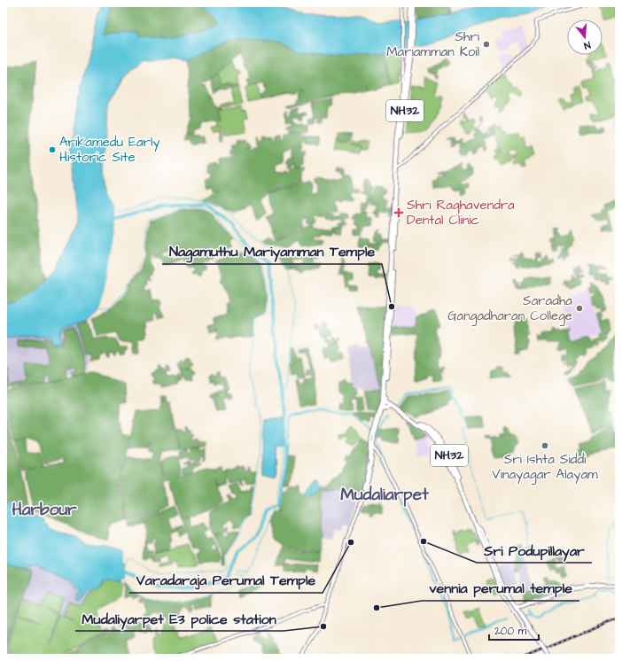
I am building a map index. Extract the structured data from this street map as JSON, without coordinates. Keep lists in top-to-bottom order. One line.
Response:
{"streets":{"highway":["NH32"]},"districts":["Mudaliarpet","Harbour"],"places":{"other":["Shri Mariamman Koil","Arikamedu Early Historic Site","Nagamuthu Mariyamman Temple","Saradha Gangadharan College","Sri Ishta Siddi Vinayagar Alayam","Sri Podupillayar","Varadaraja Perumal Temple","vennia perumal temple","Mudaliyarpet E3 police station"],"health":["Shri Raghavendra Dental Clinic"]},"scale_bar":"200 m","north":"bottom"}
